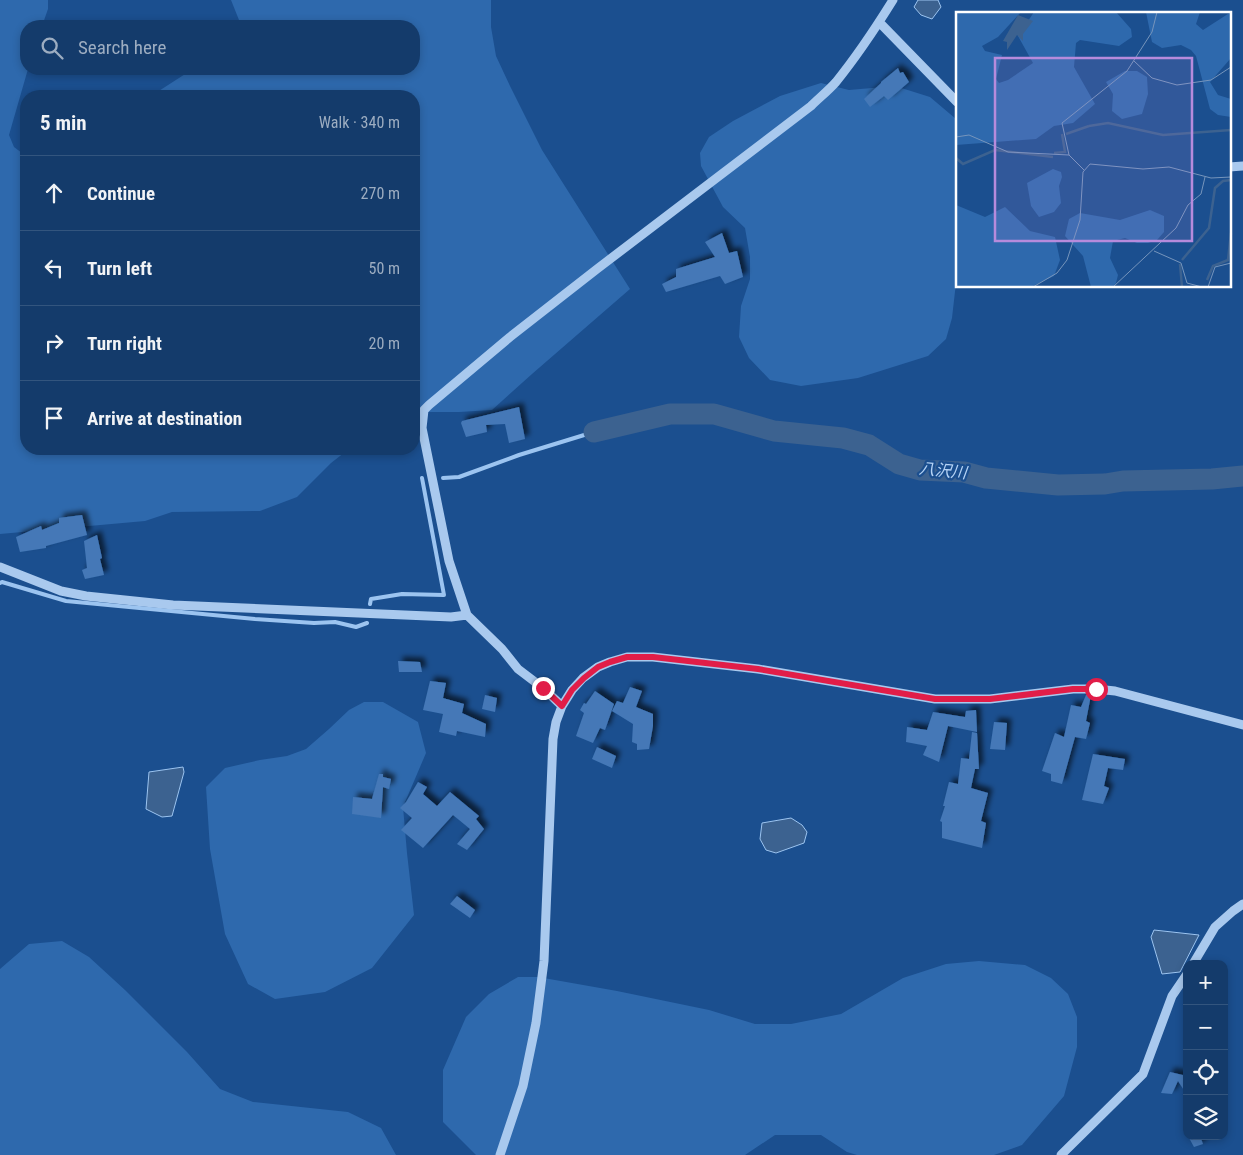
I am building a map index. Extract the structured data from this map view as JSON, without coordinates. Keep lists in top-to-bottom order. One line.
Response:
{"water":["八沢川"],"page":{"search":"Search here","heading":["5 min","Walk · 340 m"],"list":[["Continue","270 m"],["Turn left","50 m"],["Turn right","20 m"],"Arrive at destination"],"map_buttons":["+","−"]}}
